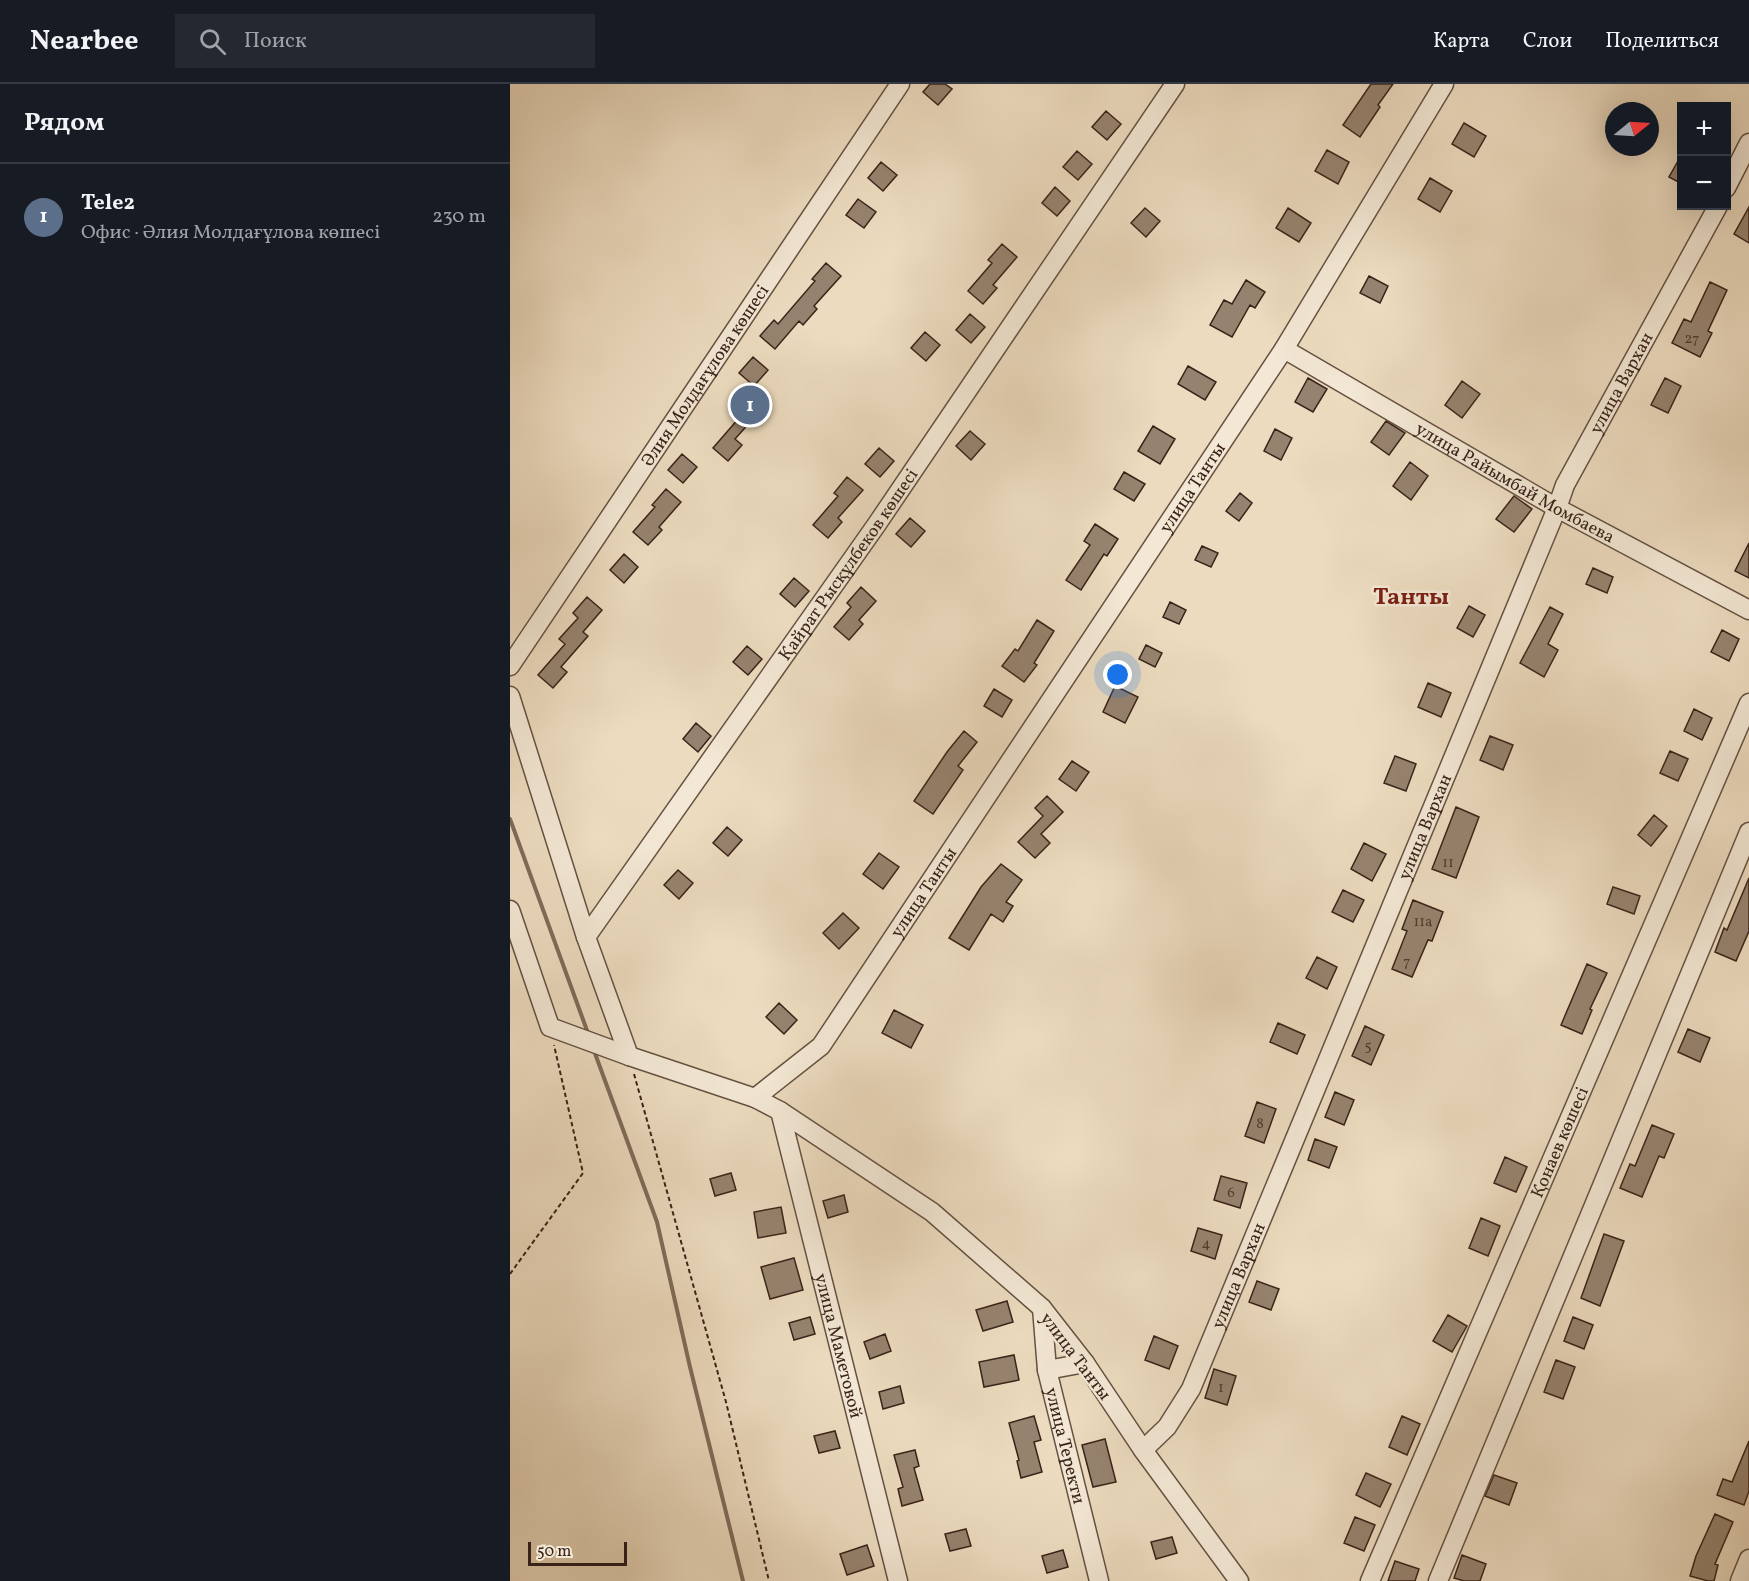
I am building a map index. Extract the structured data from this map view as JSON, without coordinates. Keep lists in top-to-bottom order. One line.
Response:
{"streets":{"street":["Әлия Молдағұлова көшесі","улица Вархан","улица Райымбай Момбаева","улица Танты","Қайрат Рысқұлбеков көшесі","Қонаев көшесі","улица Маметовой","улица Теректи"]},"crossings":[["улица Вархан","улица Райымбай Момбаева"],["улица Вархан","улица Танты"],["улица Райымбай Момбаева","улица Танты"],["улица Танты","улица Маметовой"],["улица Танты","улица Теректи"]],"districts":["Танты"],"house_numbers":["27","11","11а","7","5","8","6","4","1"],"scale_bar":"50 m","north":"right","page":{"header":"Nearbee","search":"Поиск","nav":["Карта","Слои","Поделиться"],"heading":"Рядом","map_buttons":["+","−"],"list":[{"mark":"1","name":"Tele2","note":"Офис · Әлия Молдағұлова көшесі","value":"230 m"}],"pins":"1","scale":"50 m"}}
